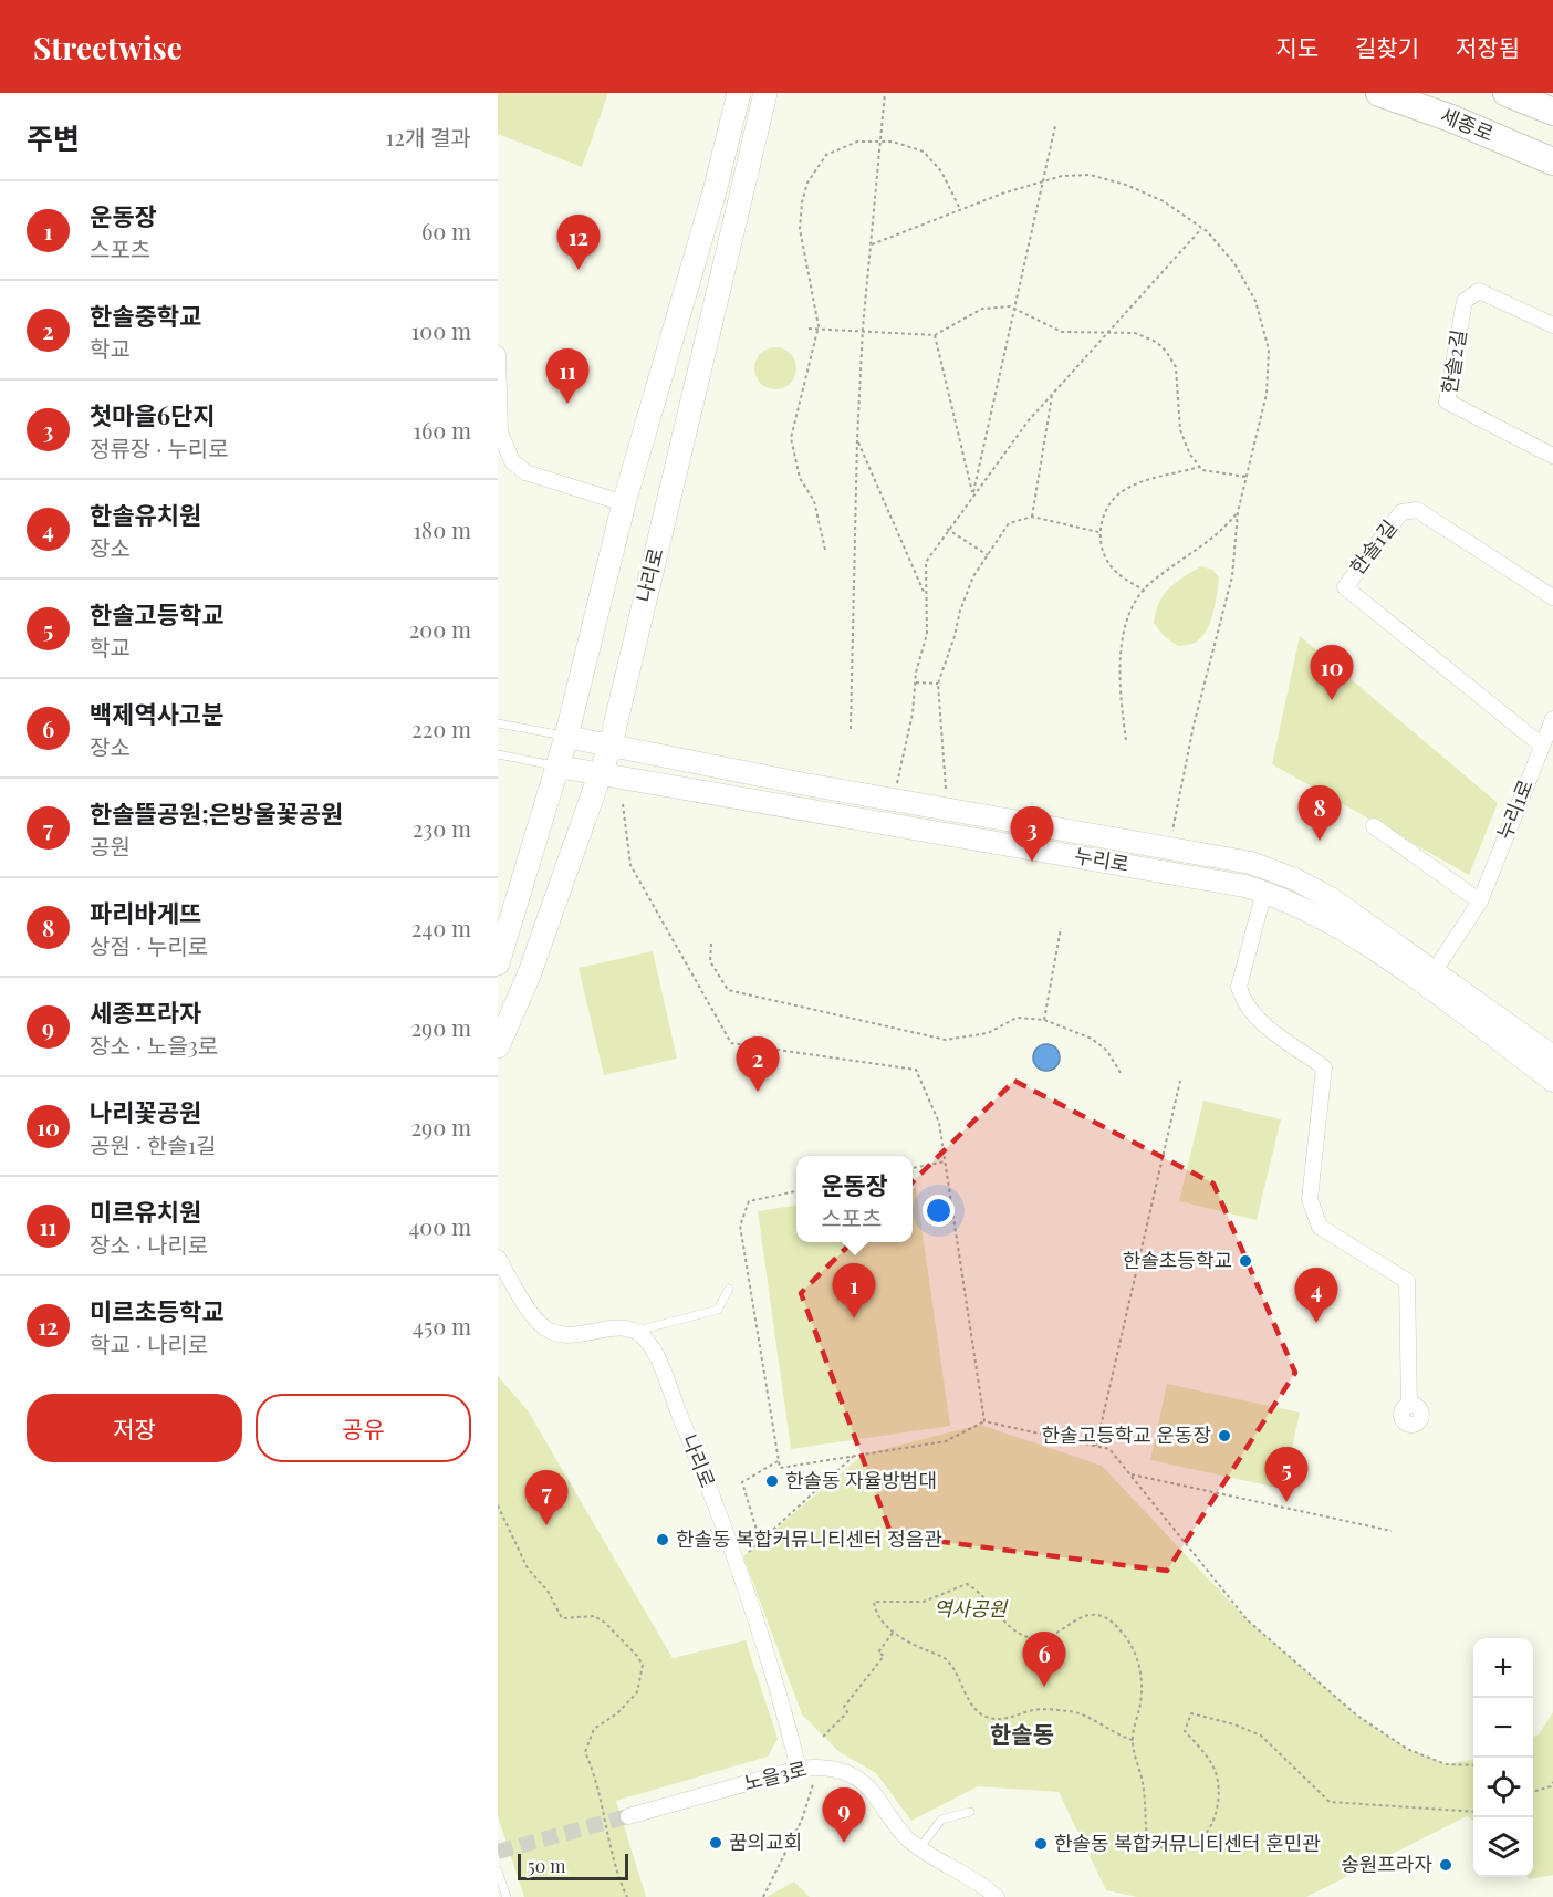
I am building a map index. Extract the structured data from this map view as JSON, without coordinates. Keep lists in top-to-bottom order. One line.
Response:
{"streets":{"highway":["세종로"],"main road":["나리로"],"street":["한솔2길","한솔1길","누리1로","누리로","노을3로"]},"crossings":[["한솔1길","누리1로"],["나리로","누리로"],["나리로","노을3로"],["누리1로","누리로"]],"districts":["한솔동"],"parks":["역사공원"],"places":["한솔초등학교","한솔고등학교 운동장","한솔동 자율방범대","한솔동 복합커뮤니티센터 정음관","꿈의교회","한솔동 복합커뮤니티센터 훈민관","송원프라자"],"scale_bar":"50 m","page":{"header":"Streetwise","nav":["지도","길찾기","저장됨"],"heading":["주변","12개 결과"],"list":[{"mark":"1","name":"운동장","note":"스포츠","value":"60 m"},{"mark":"2","name":"한솔중학교","note":"학교","value":"100 m"},{"mark":"3","name":"첫마을6단지","note":"정류장 · 누리로","value":"160 m"},{"mark":"4","name":"한솔유치원","note":"장소","value":"180 m"},{"mark":"5","name":"한솔고등학교","note":"학교","value":"200 m"},{"mark":"6","name":"백제역사고분","note":"장소","value":"220 m"},{"mark":"7","name":"한솔뜰공원;은방울꽃공원","note":"공원","value":"230 m"},{"mark":"8","name":"파리바게뜨","note":"상점 · 누리로","value":"240 m"},{"mark":"9","name":"세종프라자","note":"장소 · 노을3로","value":"290 m"},{"mark":"10","name":"나리꽃공원","note":"공원 · 한솔1길","value":"290 m"},{"mark":"11","name":"미르유치원","note":"장소 · 나리로","value":"400 m"},{"mark":"12","name":"미르초등학교","note":"학교 · 나리로","value":"450 m"}],"pins":["12","11","10","8","3","2","1","4","5","7","6","9"],"popup":["운동장","스포츠"],"buttons":["저장","공유"],"map_buttons":["+","−"],"scale":"50 m"}}
